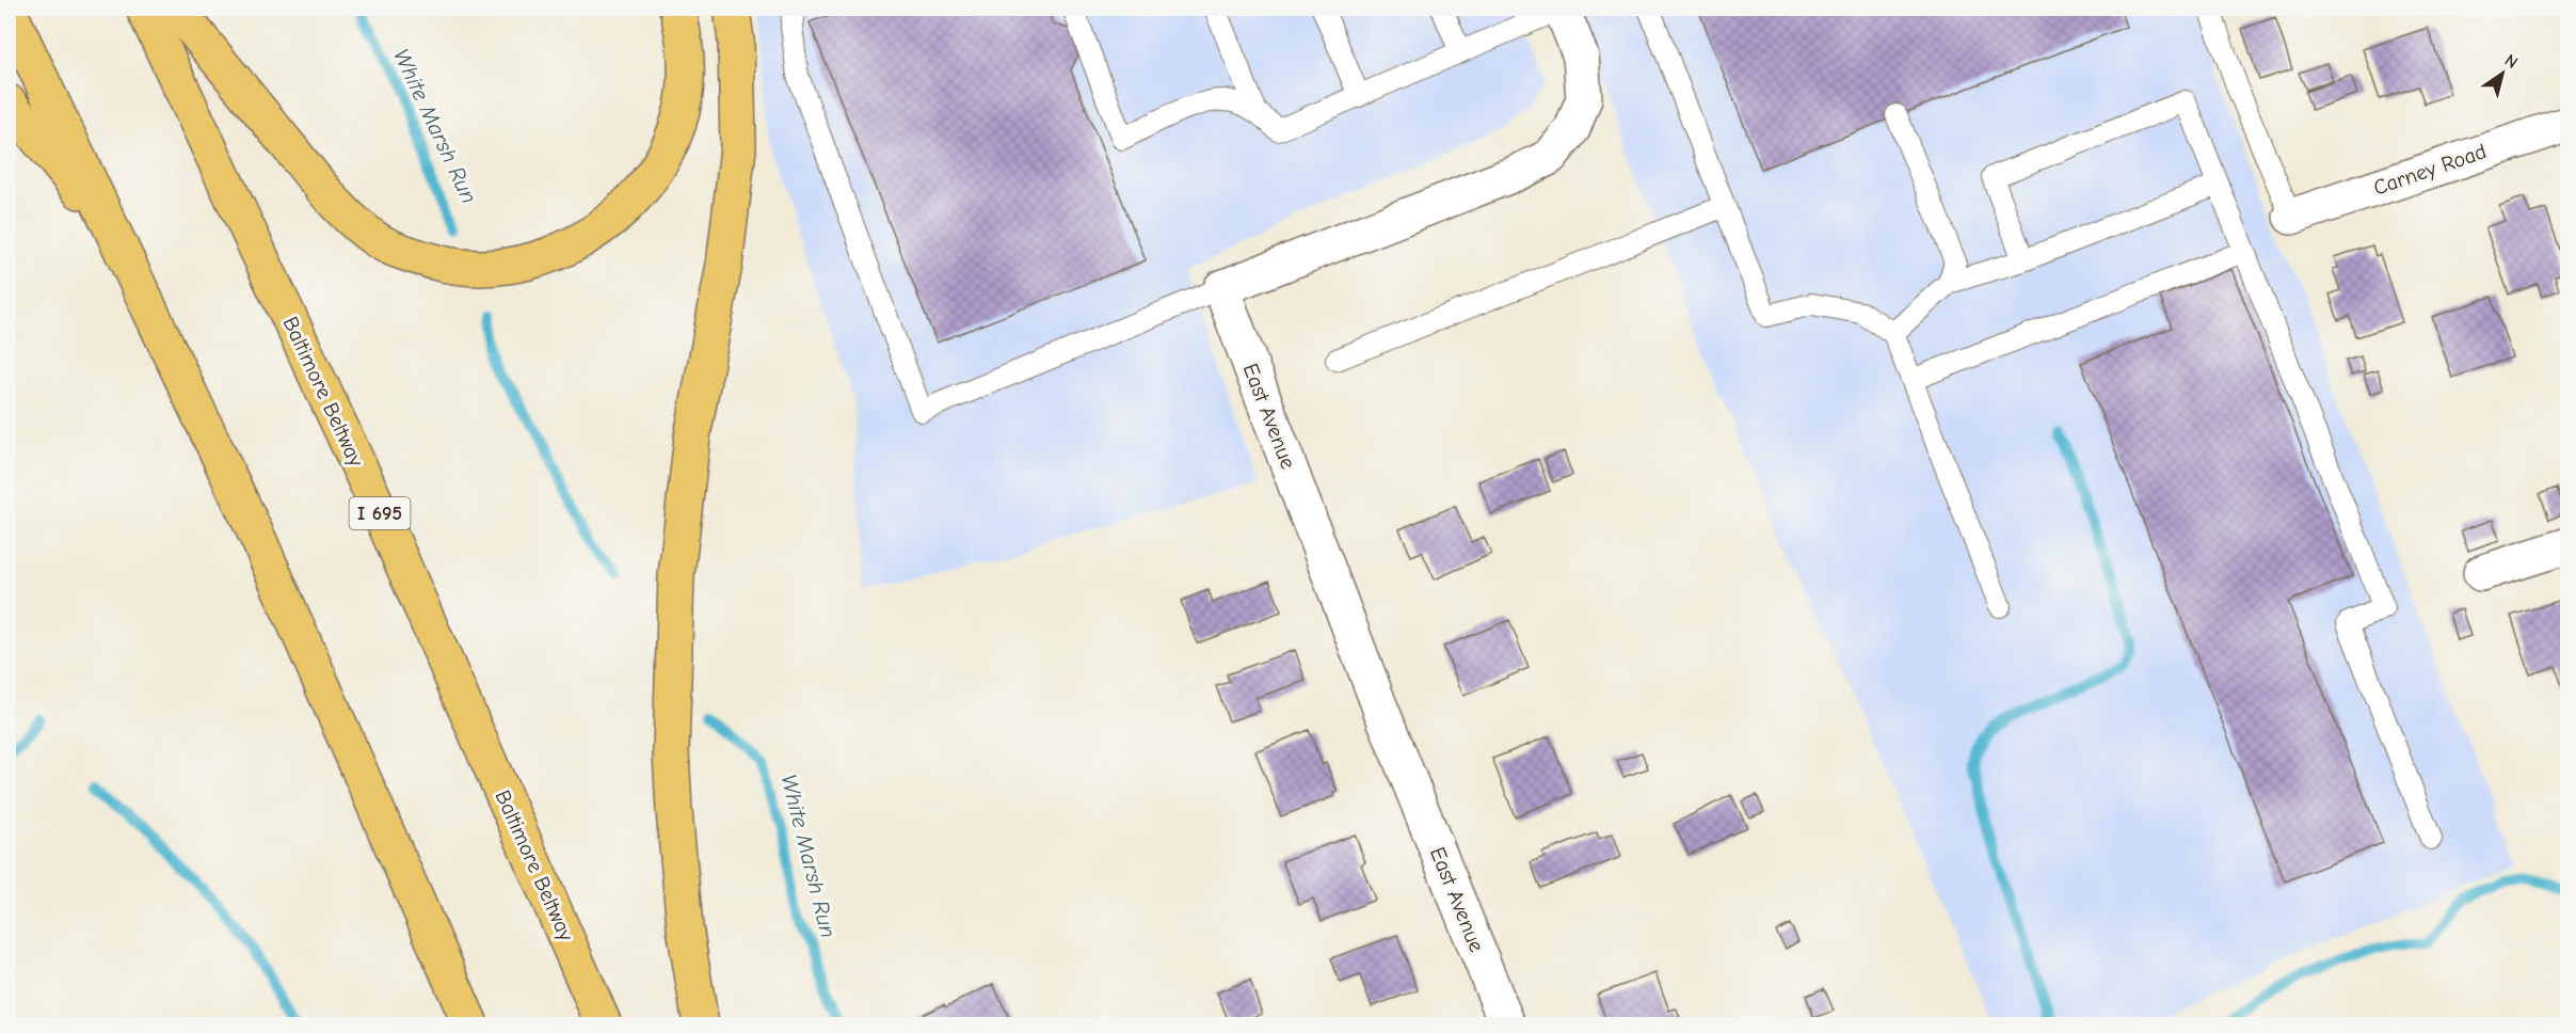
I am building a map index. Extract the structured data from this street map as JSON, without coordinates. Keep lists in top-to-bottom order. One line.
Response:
{"streets":{"highway":["Baltimore Beltway","I 695"],"street":["Carney Road","East Avenue"]},"water":["White Marsh Run"],"north":"top right"}
